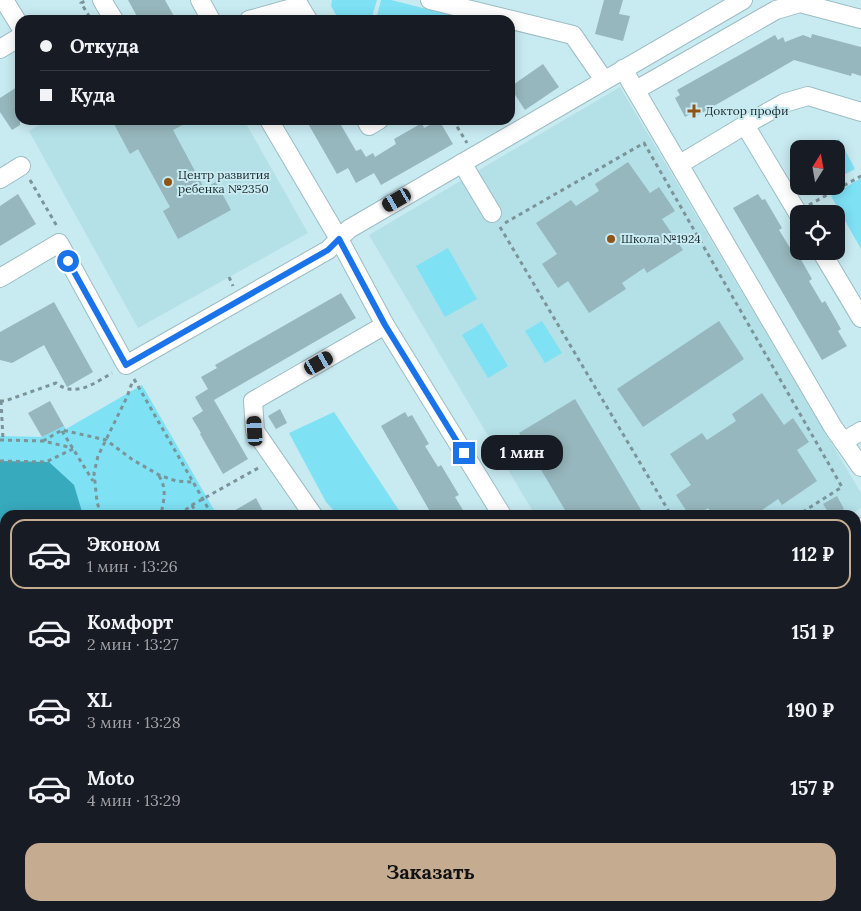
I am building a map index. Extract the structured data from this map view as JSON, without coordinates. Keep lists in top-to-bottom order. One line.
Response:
{"places":{"health":["Доктор профи"],"other":["Центр развития ребенка №2350","Школа №1924"]},"north":"top","page":{"banner":["Откуда","Куда"],"bubble":"1 мин","list":[{"name":"Эконом","note":"1 мин · 13:26","value":"112 ₽"},{"name":"Комфорт","note":"2 мин · 13:27","value":"151 ₽"},{"name":"XL","note":"3 мин · 13:28","value":"190 ₽"},{"name":"Moto","note":"4 мин · 13:29","value":"157 ₽"}],"buttons":"Заказать"}}
